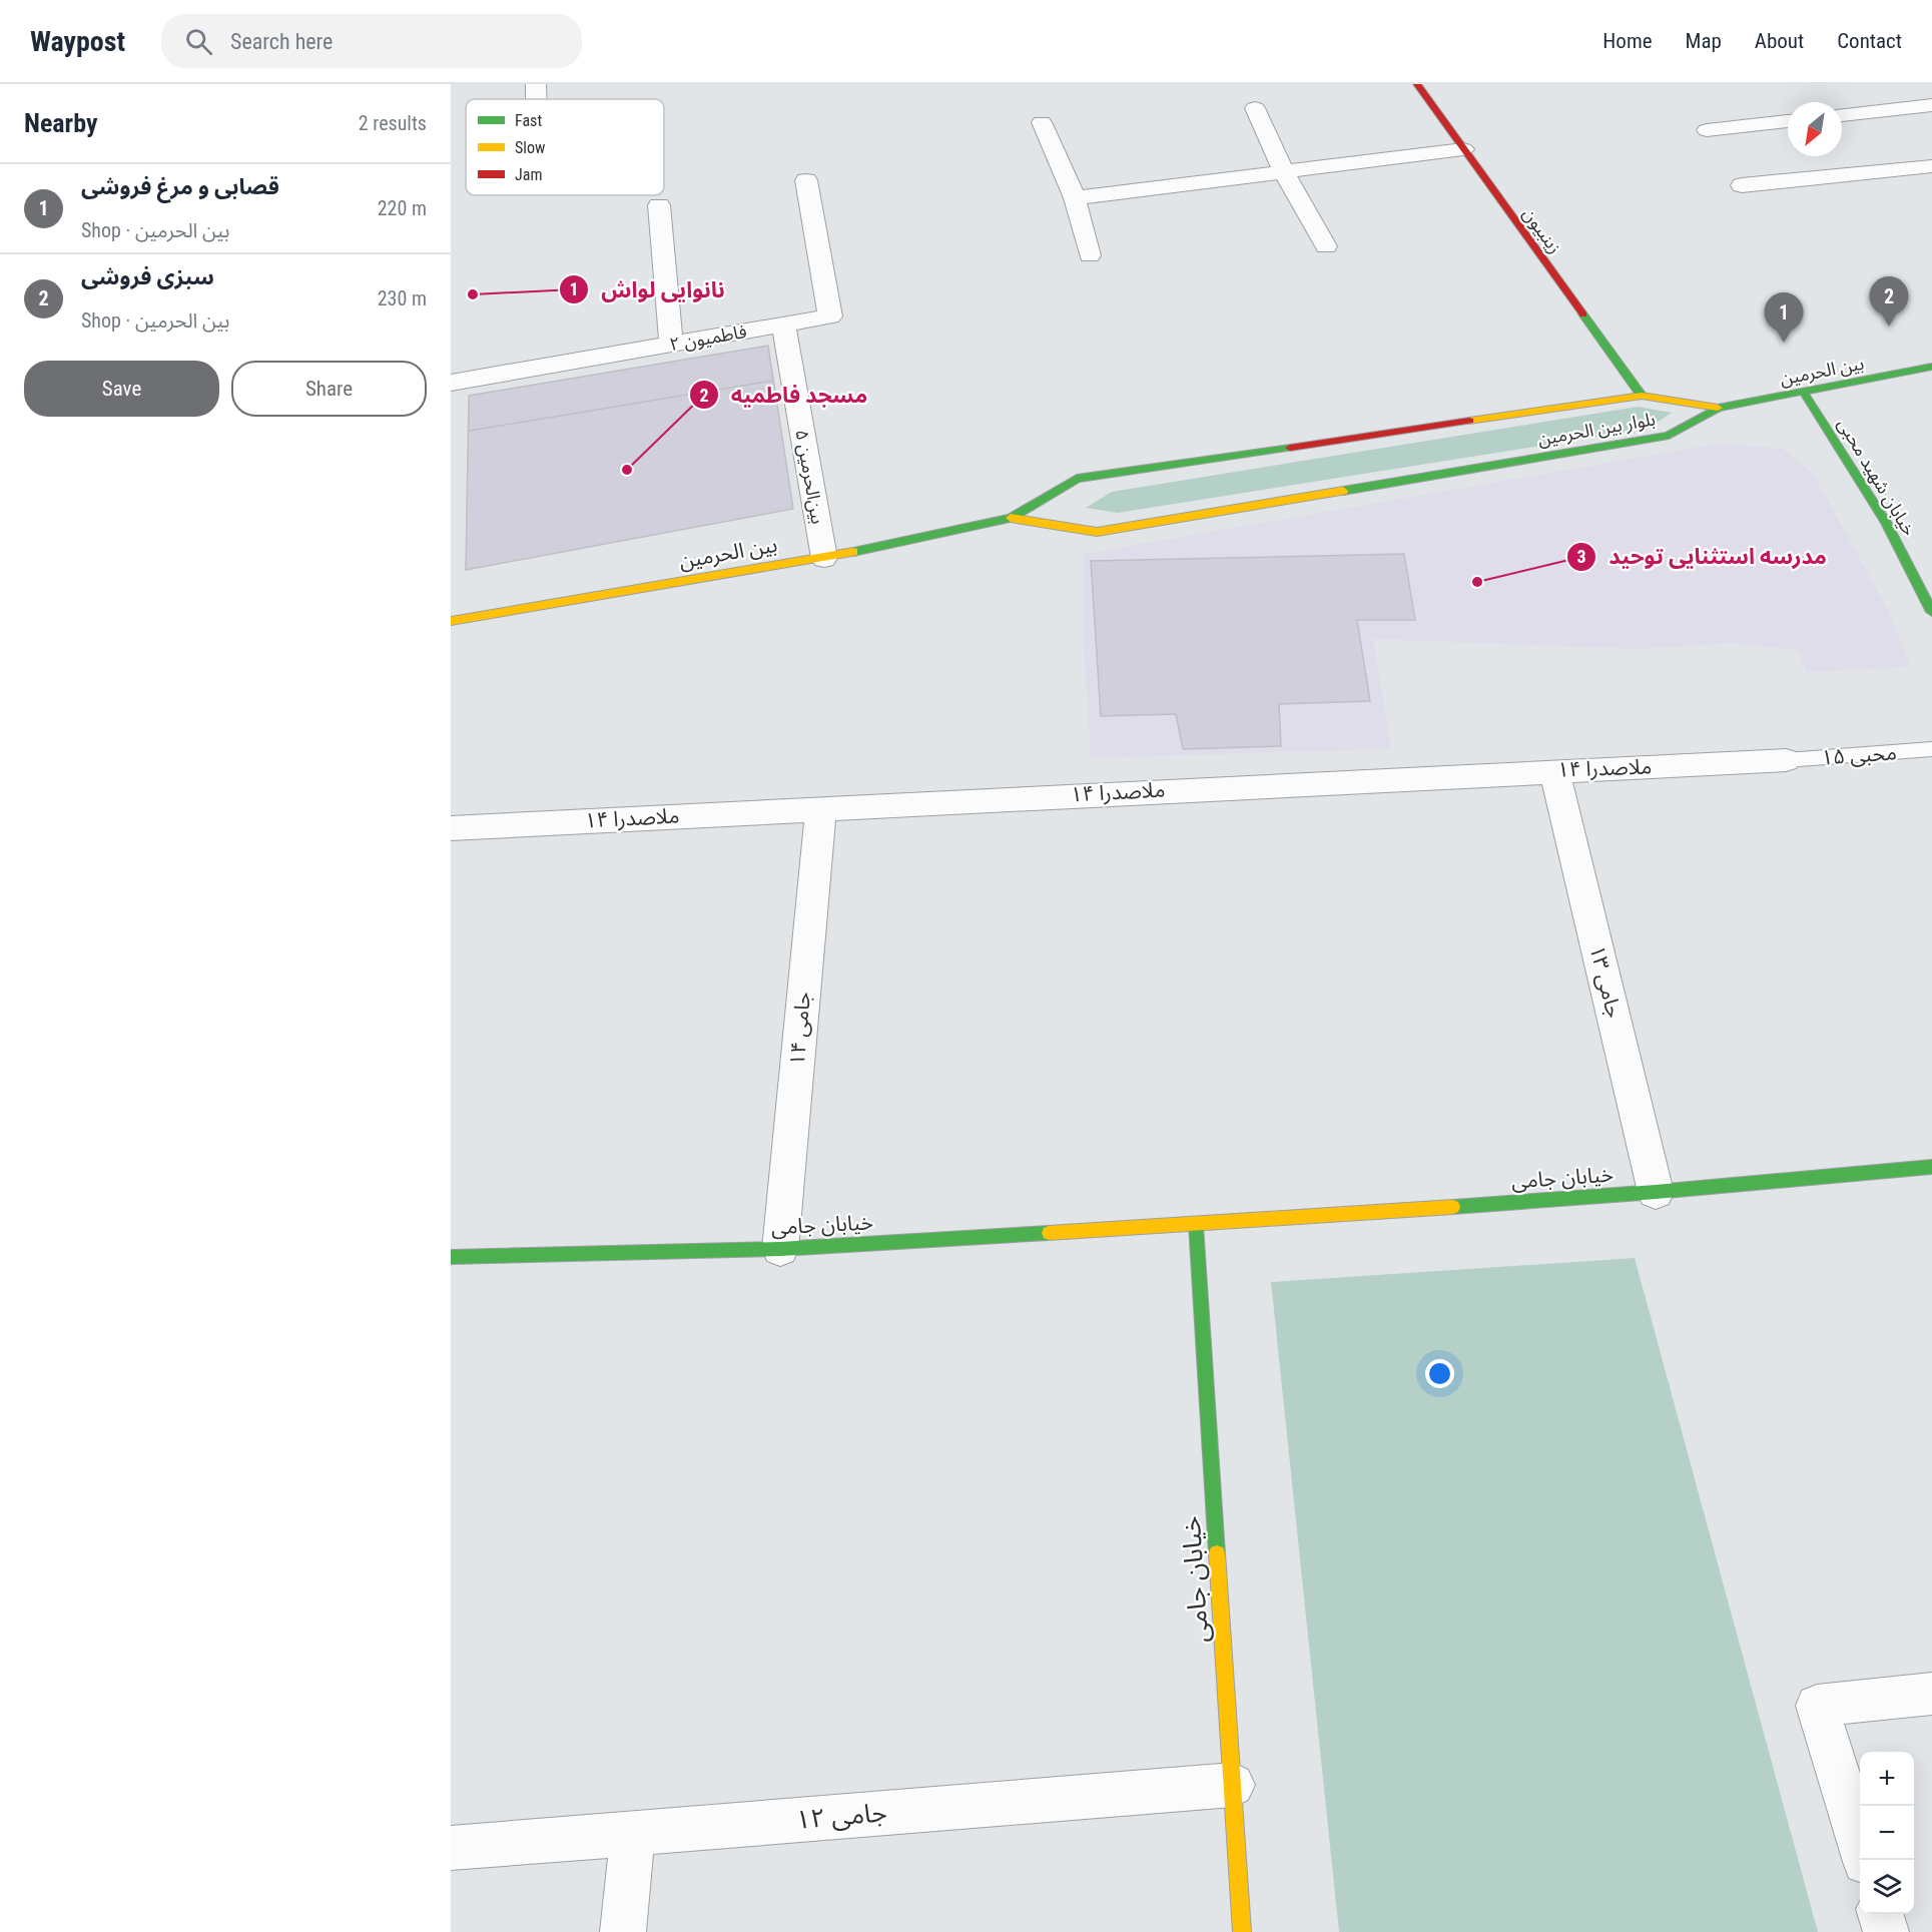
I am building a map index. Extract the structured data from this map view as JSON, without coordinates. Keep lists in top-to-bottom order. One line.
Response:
{"streets":{"main road":["زینبیون","بین الحرمین","بلوار بین الحرمین","خیابان شهید محبی","خیابان جامی"],"street":["فاطمیون ۲","بین‌الحرمین ۵","ملاصدرا ۱۴","جامی ۱۳","جامی ۱۴","جامی ۱۲"],"lane":["محبی ۱۵"]},"crossings":[["زینبیون","بلوار بین الحرمین"],["فاطمیون ۲","بین‌الحرمین ۵"],["بین الحرمین","بلوار بین الحرمین"],["بین الحرمین","بین‌الحرمین ۵"],["بین الحرمین","خیابان شهید محبی"],["محبی ۱۵","ملاصدرا ۱۴"],["ملاصدرا ۱۴","جامی ۱۳"],["ملاصدرا ۱۴","جامی ۱۴"],["جامی ۱۳","خیابان جامی"],["جامی ۱۴","خیابان جامی"],["خیابان جامی","جامی ۱۲"]],"places":["نانوایی لواش","مسجد فاطمیه","مدرسه استثنایی توحید"],"legend":["Fast","Slow","Jam"],"north":"bottom left","page":{"header":"Waypost","search":"Search here","nav":["Home","Map","About","Contact"],"heading":["Nearby","2 results"],"list":[{"mark":"1","name":"قصابی و مرغ فروشی","note":"Shop · بین الحرمین","value":"220 m"},{"mark":"2","name":"سبزی فروشی","note":"Shop · بین الحرمین","value":"230 m"}],"pins":["2","1"],"buttons":["Save","Share"],"map_buttons":["+","−"]}}
